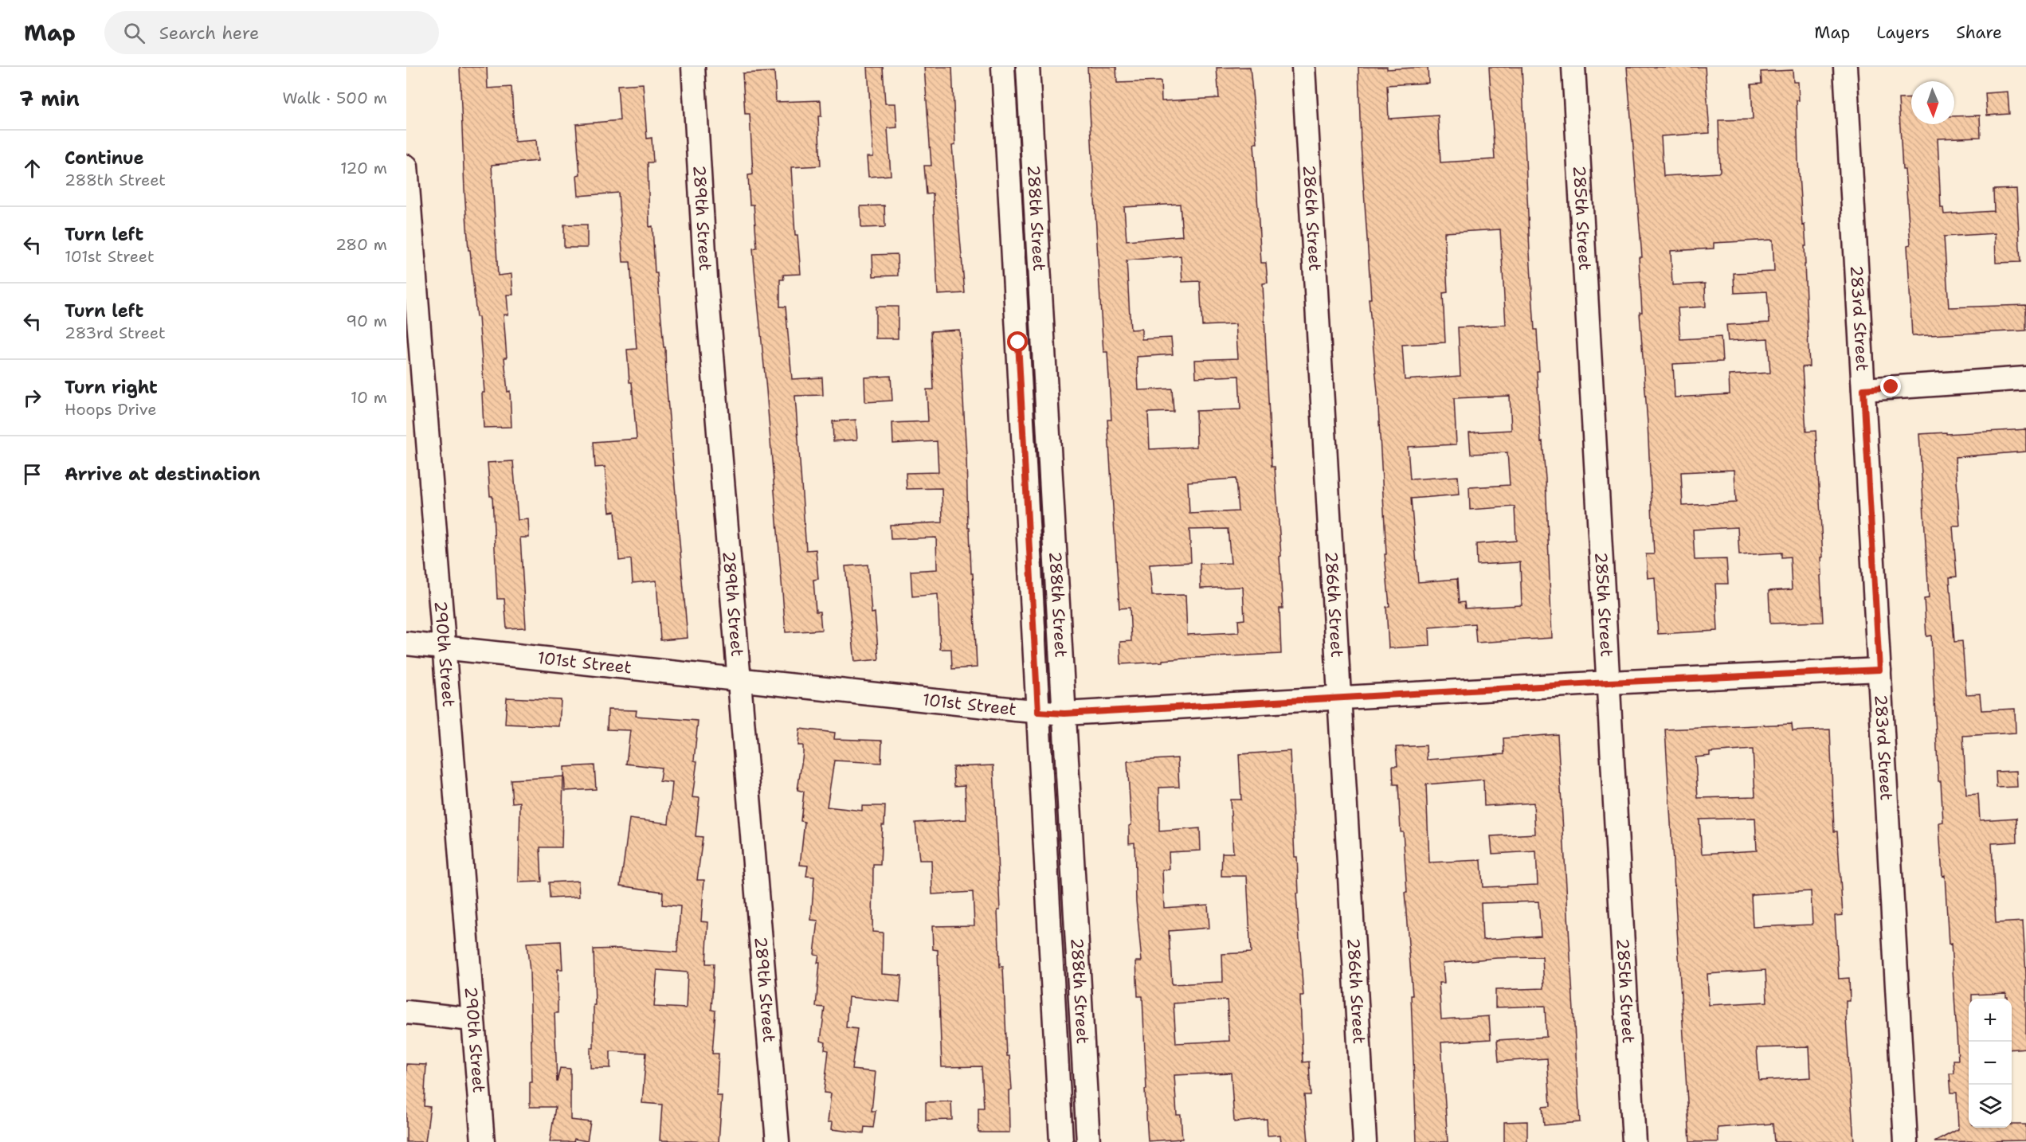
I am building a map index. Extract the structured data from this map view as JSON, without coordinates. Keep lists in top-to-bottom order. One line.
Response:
{"streets":{"street":["288th Street","286th Street","285th Street","289th Street","283rd Street","290th Street","101st Street"]},"crossings":[["288th Street","101st Street"],["286th Street","101st Street"],["285th Street","101st Street"],["289th Street","101st Street"],["283rd Street","101st Street"],["290th Street","101st Street"]],"north":"bottom","page":{"header":"Map","search":"Search here","nav":["Map","Layers","Share"],"heading":["7 min","Walk · 500 m"],"list":[["Continue","288th Street","120 m"],["Turn left","101st Street","280 m"],["Turn left","283rd Street","90 m"],["Turn right","Hoops Drive","10 m"],"Arrive at destination"],"map_buttons":["+","−"]}}
